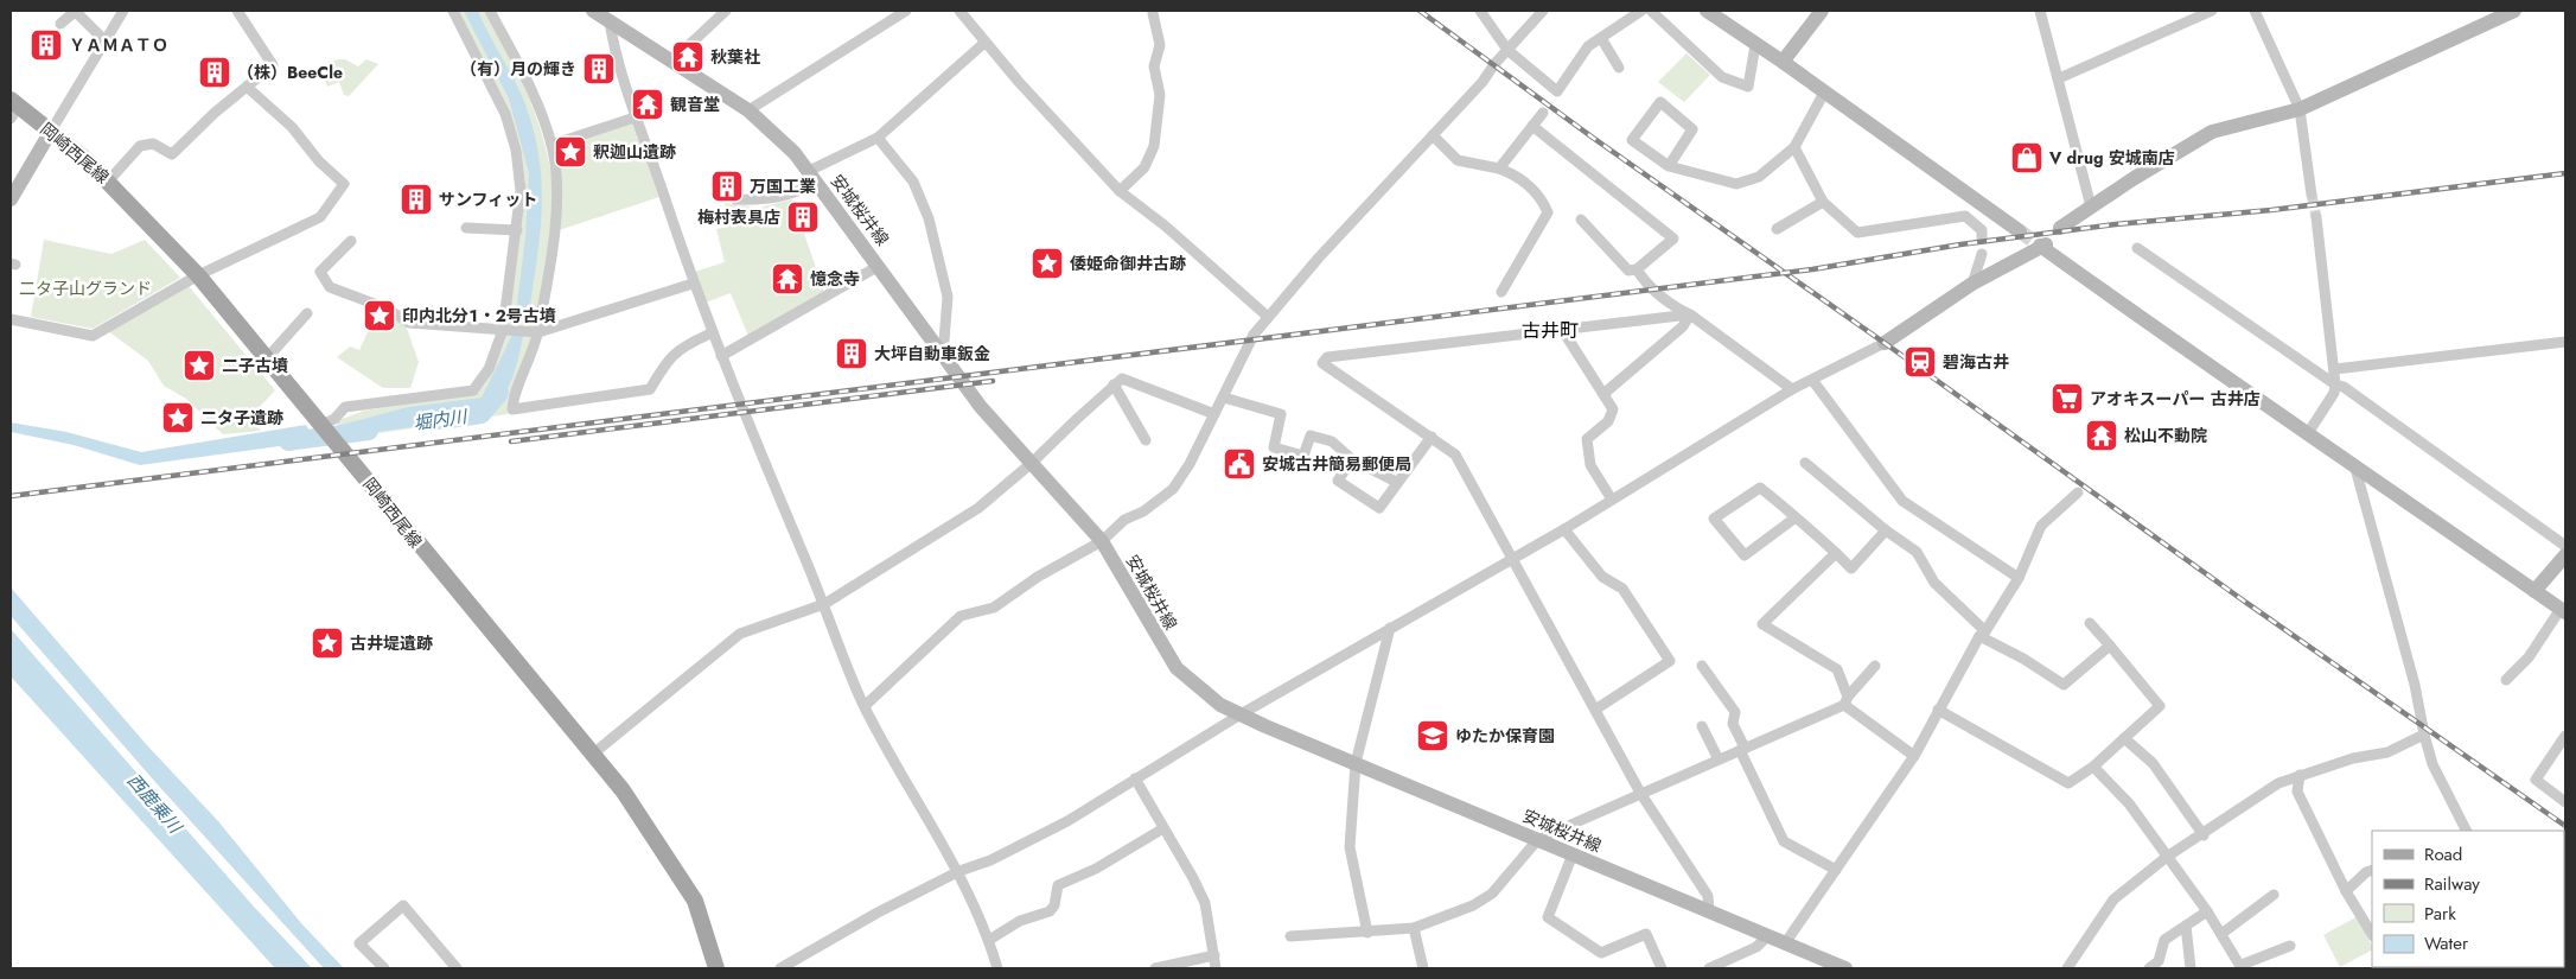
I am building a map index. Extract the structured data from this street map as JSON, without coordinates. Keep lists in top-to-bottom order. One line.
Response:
{"streets":{"main road":["岡崎西尾線"],"street":["安城桜井線"]},"districts":["古井町"],"water":["堀内川","西鹿乗川"],"parks":["二タ子山グランド"],"places":{"building":["ＹＡＭＡＴＯ","（有）月の輝き","（株）BeeCle","万国工業","サンフィット","梅村表具店","大坪自動車鈑金"],"temple":["秋葉社","観音堂","憶念寺","松山不動院"],"place":["釈迦山遺跡","倭姫命御井古跡","印内北分１・２号古墳","二子古墳","二タ子遺跡","古井堤遺跡"],"shop":["V drug 安城南店"],"station":["碧海古井"],"supermarket":["アオキスーパー 古井店"],"public building":["安城古井簡易郵便局"],"school or university":["ゆたか保育園"]},"legend":["Road","Railway","Park","Water"]}
